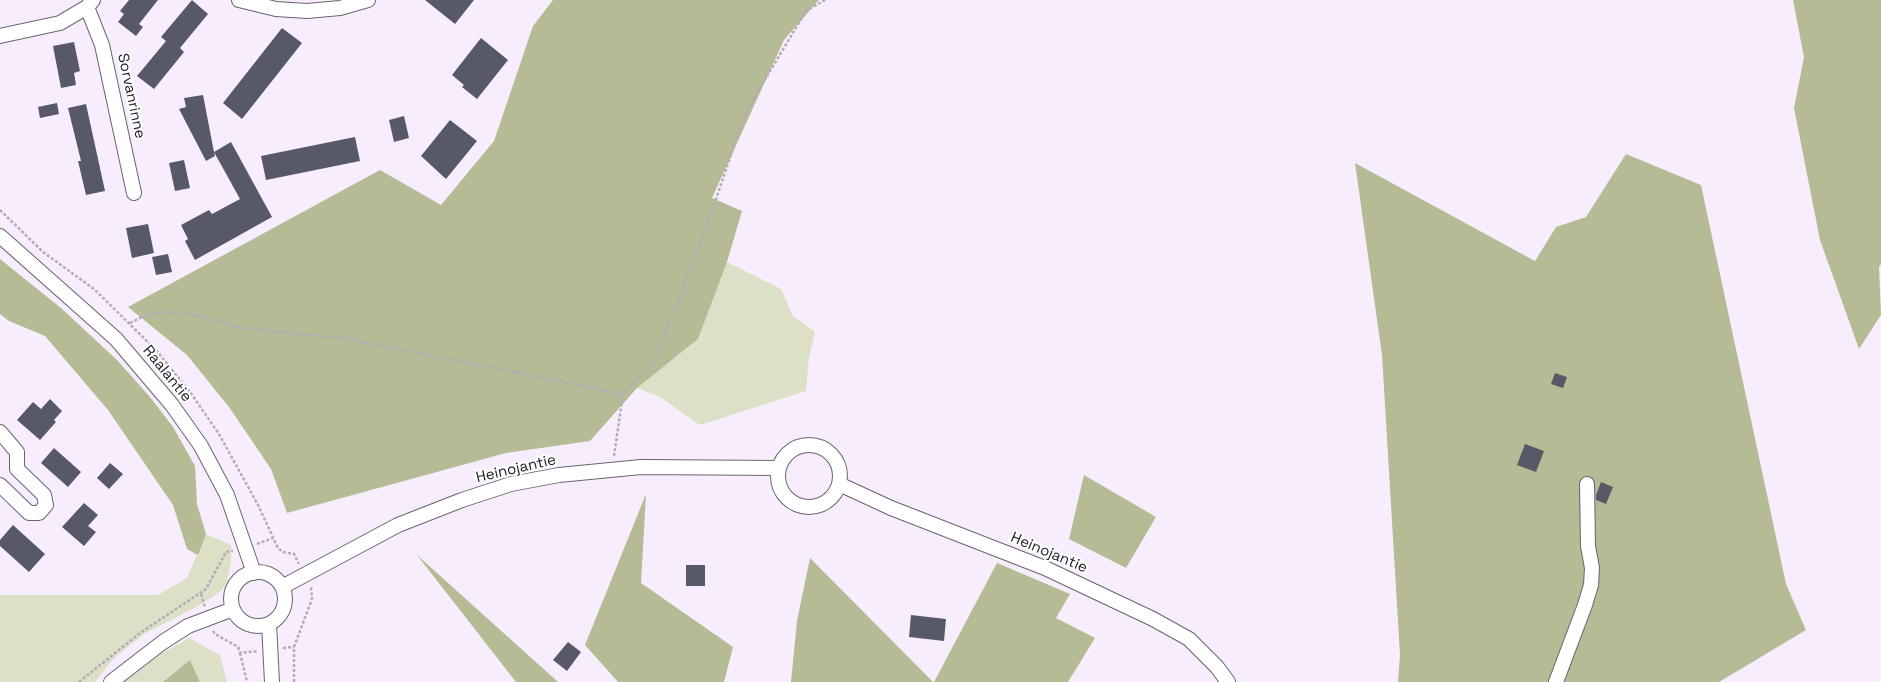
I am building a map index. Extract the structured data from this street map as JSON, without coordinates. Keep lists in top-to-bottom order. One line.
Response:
{"streets":{"street":["Sorvanrinne","Raalantie","Heinojantie"]},"crossings":[["Raalantie","Heinojantie"]]}
